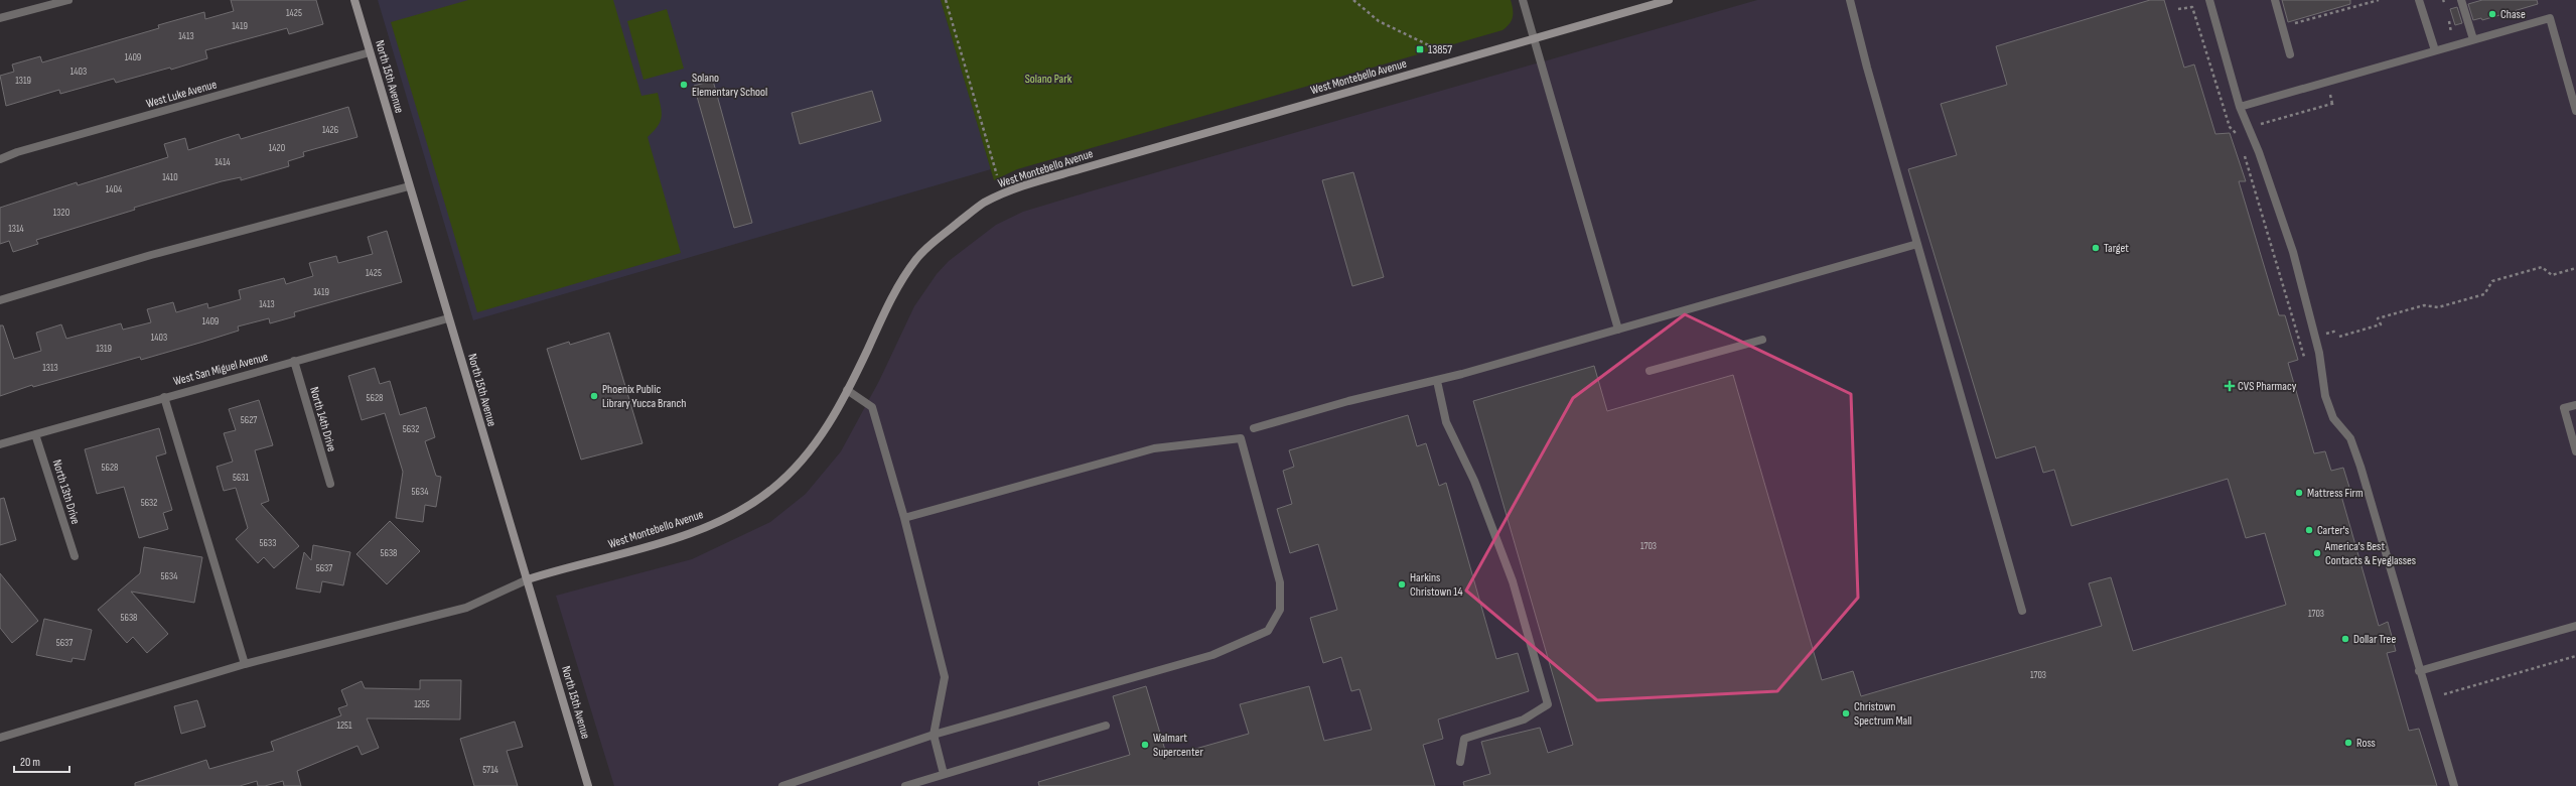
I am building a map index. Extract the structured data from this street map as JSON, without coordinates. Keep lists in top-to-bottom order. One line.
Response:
{"streets":{"street":["North 15th Avenue","West Montebello Avenue","West Luke Avenue","West San Miguel Avenue","North 14th Drive","North 13th Drive"]},"crossings":[["North 15th Avenue","West Montebello Avenue"],["North 15th Avenue","West Luke Avenue"],["North 15th Avenue","West San Miguel Avenue"],["West San Miguel Avenue","North 14th Drive"],["West San Miguel Avenue","North 13th Drive"]],"parks":["Solano Park"],"places":{"other":["Chase","Solano Elementary School","Target","Phoenix Public Library Yucca Branch","Mattress Firm","Carter's","America's Best Contacts & Eyeglasses","Harkins Christown 14","Dollar Tree","Christown Spectrum Mall","Ross","Walmart Supercenter"],"transit":["13857"],"health":["CVS Pharmacy"]},"house_numbers":["1425","1419","1413","1409","1403","1319","1426","1420","1414","1410","1404","1320","1314","1425","1419","1413","1409","1403","1319","1313","5628","5627","5632","5628","5631","5634","5632","5633","1703","5638","5637","5634","1703","5638","5637","1703","1255","1251","5714"],"scale_bar":"20 m"}
